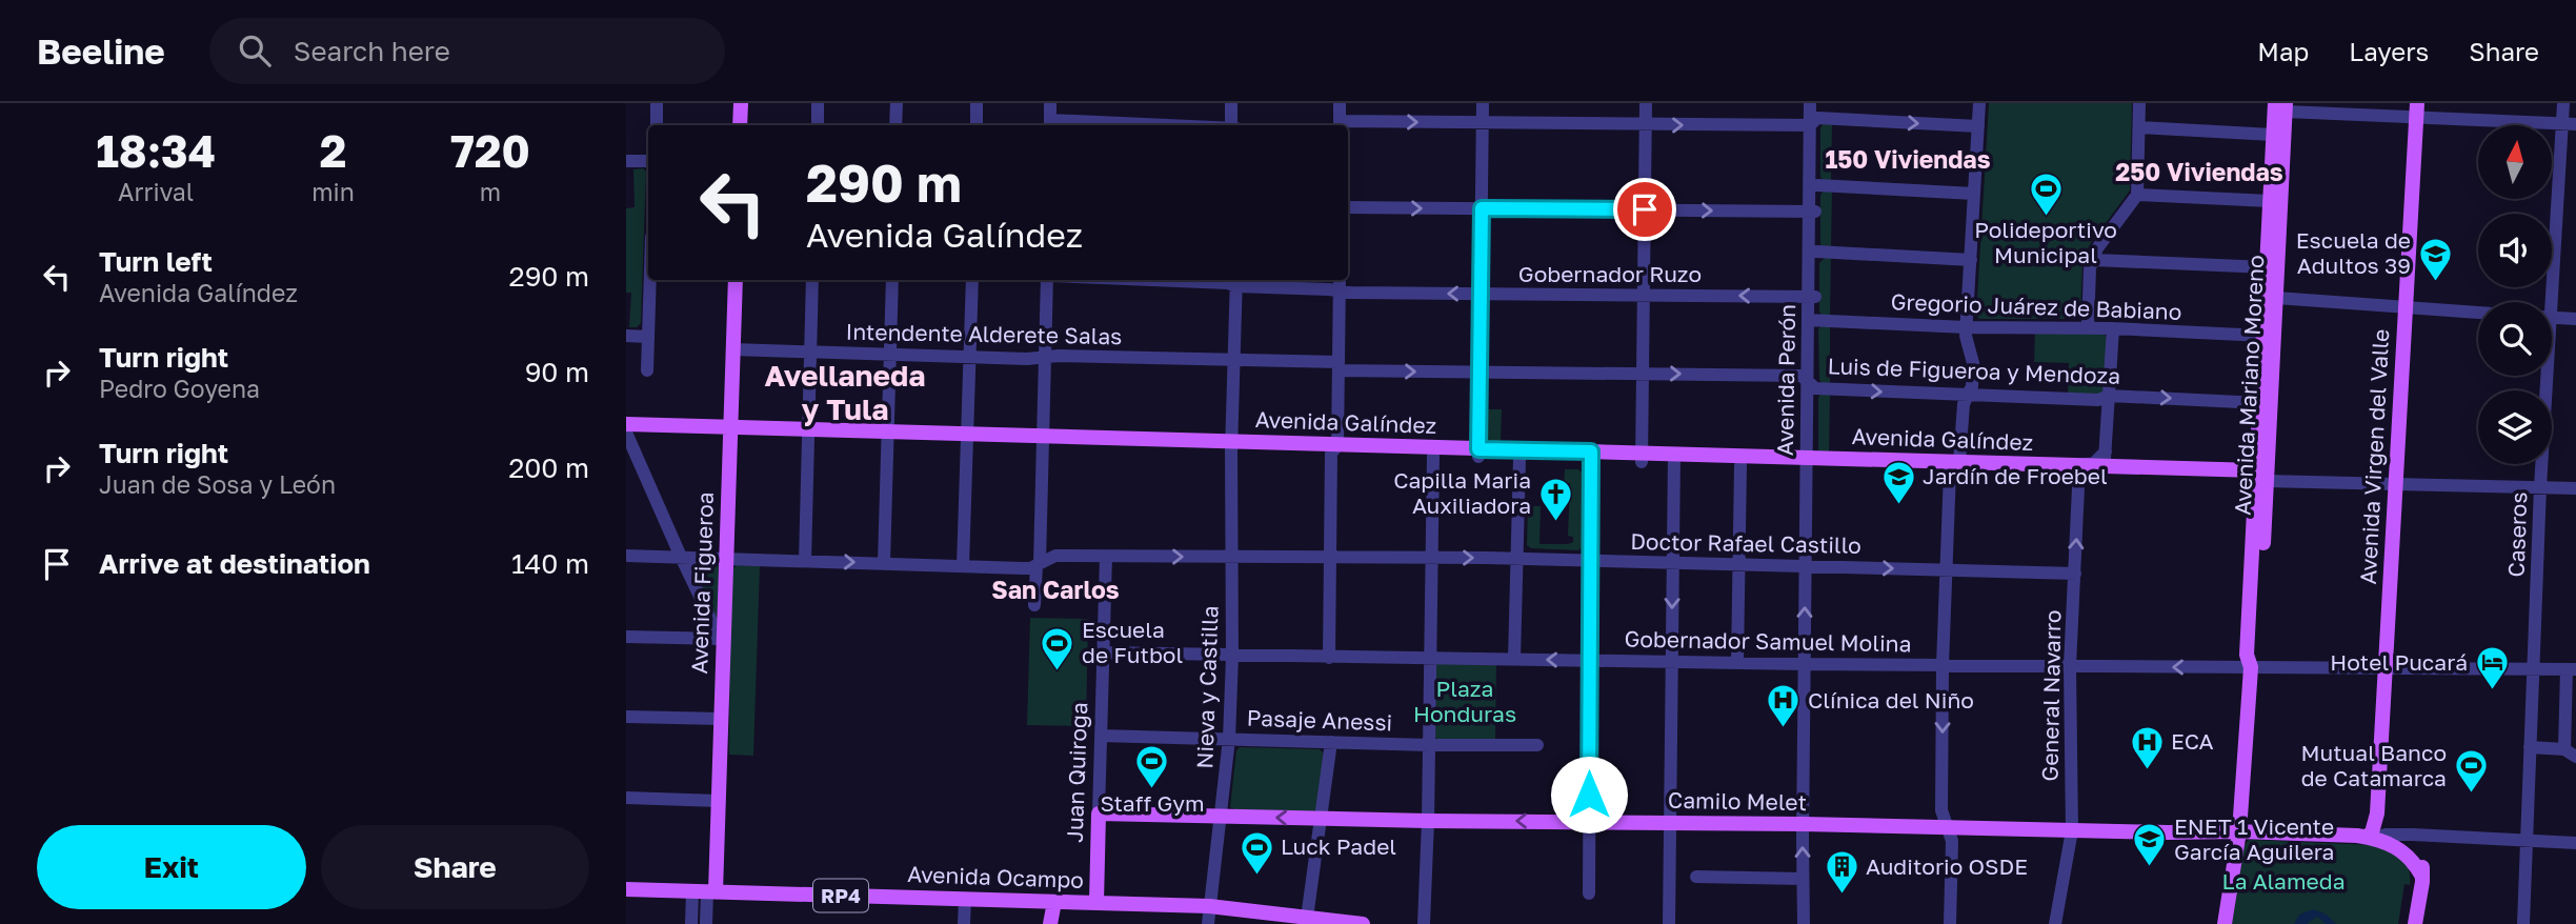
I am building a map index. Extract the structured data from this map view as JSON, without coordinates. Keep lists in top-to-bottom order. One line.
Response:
{"streets":{"main road":["Avenida Mariano Moreno","Avenida Galíndez","Avenida Virgen del Valle","Avenida Figueroa","Juan Quiroga","Camilo Melet","Avenida Ocampo","RP4"],"street":["Gobernador Ruzo","Gregorio Juárez de Babiano","Intendente Alderete Salas","Luis de Figueroa y Mendoza","Avenida Perón","Caseros","Doctor Rafael Castillo","Gobernador Samuel Molina","Nieva y Castilla","General Navarro","Pasaje Anessi"]},"crossings":[["Gobernador Ruzo","Avenida Perón"],["Gobernador Ruzo","Nieva y Castilla"],["Gregorio Juárez de Babiano","Avenida Perón"],["Gregorio Juárez de Babiano","Avenida Mariano Moreno"],["Intendente Alderete Salas","Luis de Figueroa y Mendoza"],["Intendente Alderete Salas","Avenida Figueroa"],["Intendente Alderete Salas","Nieva y Castilla"],["Luis de Figueroa y Mendoza","Avenida Perón"],["Luis de Figueroa y Mendoza","Avenida Mariano Moreno"],["Luis de Figueroa y Mendoza","Nieva y Castilla"],["Avenida Perón","Avenida Galíndez"],["Avenida Perón","Doctor Rafael Castillo"],["Avenida Perón","Gobernador Samuel Molina"],["Avenida Perón","Camilo Melet"],["Avenida Mariano Moreno","Avenida Galíndez"],["Avenida Mariano Moreno","Gobernador Samuel Molina"],["Avenida Mariano Moreno","Camilo Melet"],["Avenida Galíndez","Avenida Virgen del Valle"],["Avenida Galíndez","Caseros"],["Avenida Galíndez","Avenida Figueroa"],["Avenida Galíndez","Nieva y Castilla"],["Avenida Galíndez","General Navarro"],["Avenida Virgen del Valle","Gobernador Samuel Molina"],["Avenida Virgen del Valle","Camilo Melet"],["Caseros","Gobernador Samuel Molina"],["Doctor Rafael Castillo","Nieva y Castilla"],["Doctor Rafael Castillo","General Navarro"],["Doctor Rafael Castillo","Juan Quiroga"],["Avenida Figueroa","Avenida Ocampo"],["Gobernador Samuel Molina","Nieva y Castilla"],["Gobernador Samuel Molina","General Navarro"],["Gobernador Samuel Molina","Juan Quiroga"],["Nieva y Castilla","Pasaje Anessi"],["Nieva y Castilla","Camilo Melet"],["Nieva y Castilla","Avenida Ocampo"],["General Navarro","Camilo Melet"],["Pasaje Anessi","Juan Quiroga"],["Juan Quiroga","Camilo Melet"],["Juan Quiroga","Avenida Ocampo"]],"one_way":["Luis de Figueroa y Mendoza"],"districts":["150 Viviendas","250 Viviendas","Avellaneda y Tula","San Carlos"],"parks":["Plaza Honduras","La Alameda"],"places":{"sports":["Polideportivo Municipal","Escuela de Futbol","Staff Gym","Mutual Banco de Catamarca","Luck Padel"],"school or university":["Escuela de Adultos 39","Jardín de Froebel","ENET 1 Vicente García Aguilera"],"church":["Capilla Maria Auxiliadora"],"hotel":["Hotel Pucará"],"hospital":["Clínica del Niño","ECA"],"building":["Auditorio OSDE"]},"north":"top","page":{"header":"Beeline","search":"Search here","nav":["Map","Layers","Share"],"eta":["18:34","Arrival","2","min","720","m"],"turn":["290 m","Avenida Galíndez"],"list":[{"name":"Turn left","note":"Avenida Galíndez","value":"290 m"},{"name":"Turn right","note":"Pedro Goyena","value":"90 m"},{"name":"Turn right","note":"Juan de Sosa y León","value":"200 m"},{"name":"Arrive at destination","value":"140 m"}],"buttons":["Exit","Share"]}}
